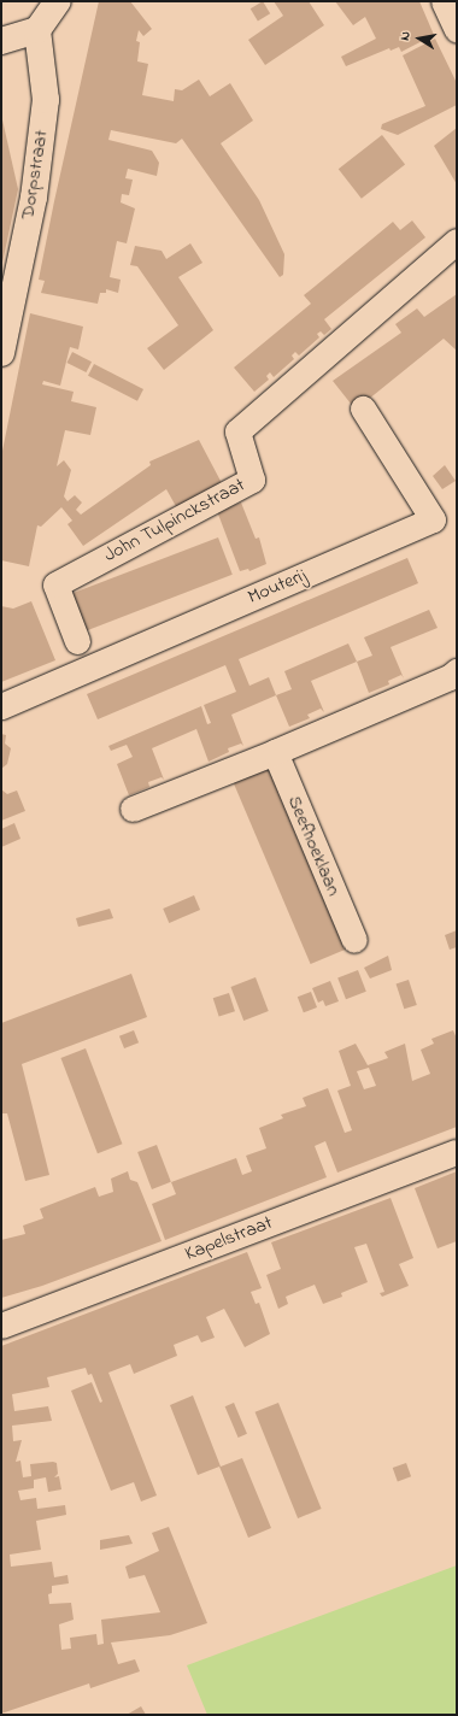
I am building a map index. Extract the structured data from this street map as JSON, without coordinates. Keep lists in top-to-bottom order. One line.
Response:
{"streets":{"street":["Dorpstraat","John Tulpinckstraat","Mouterij","Seefhoeklaan","Kapelstraat"]},"north":"left"}
